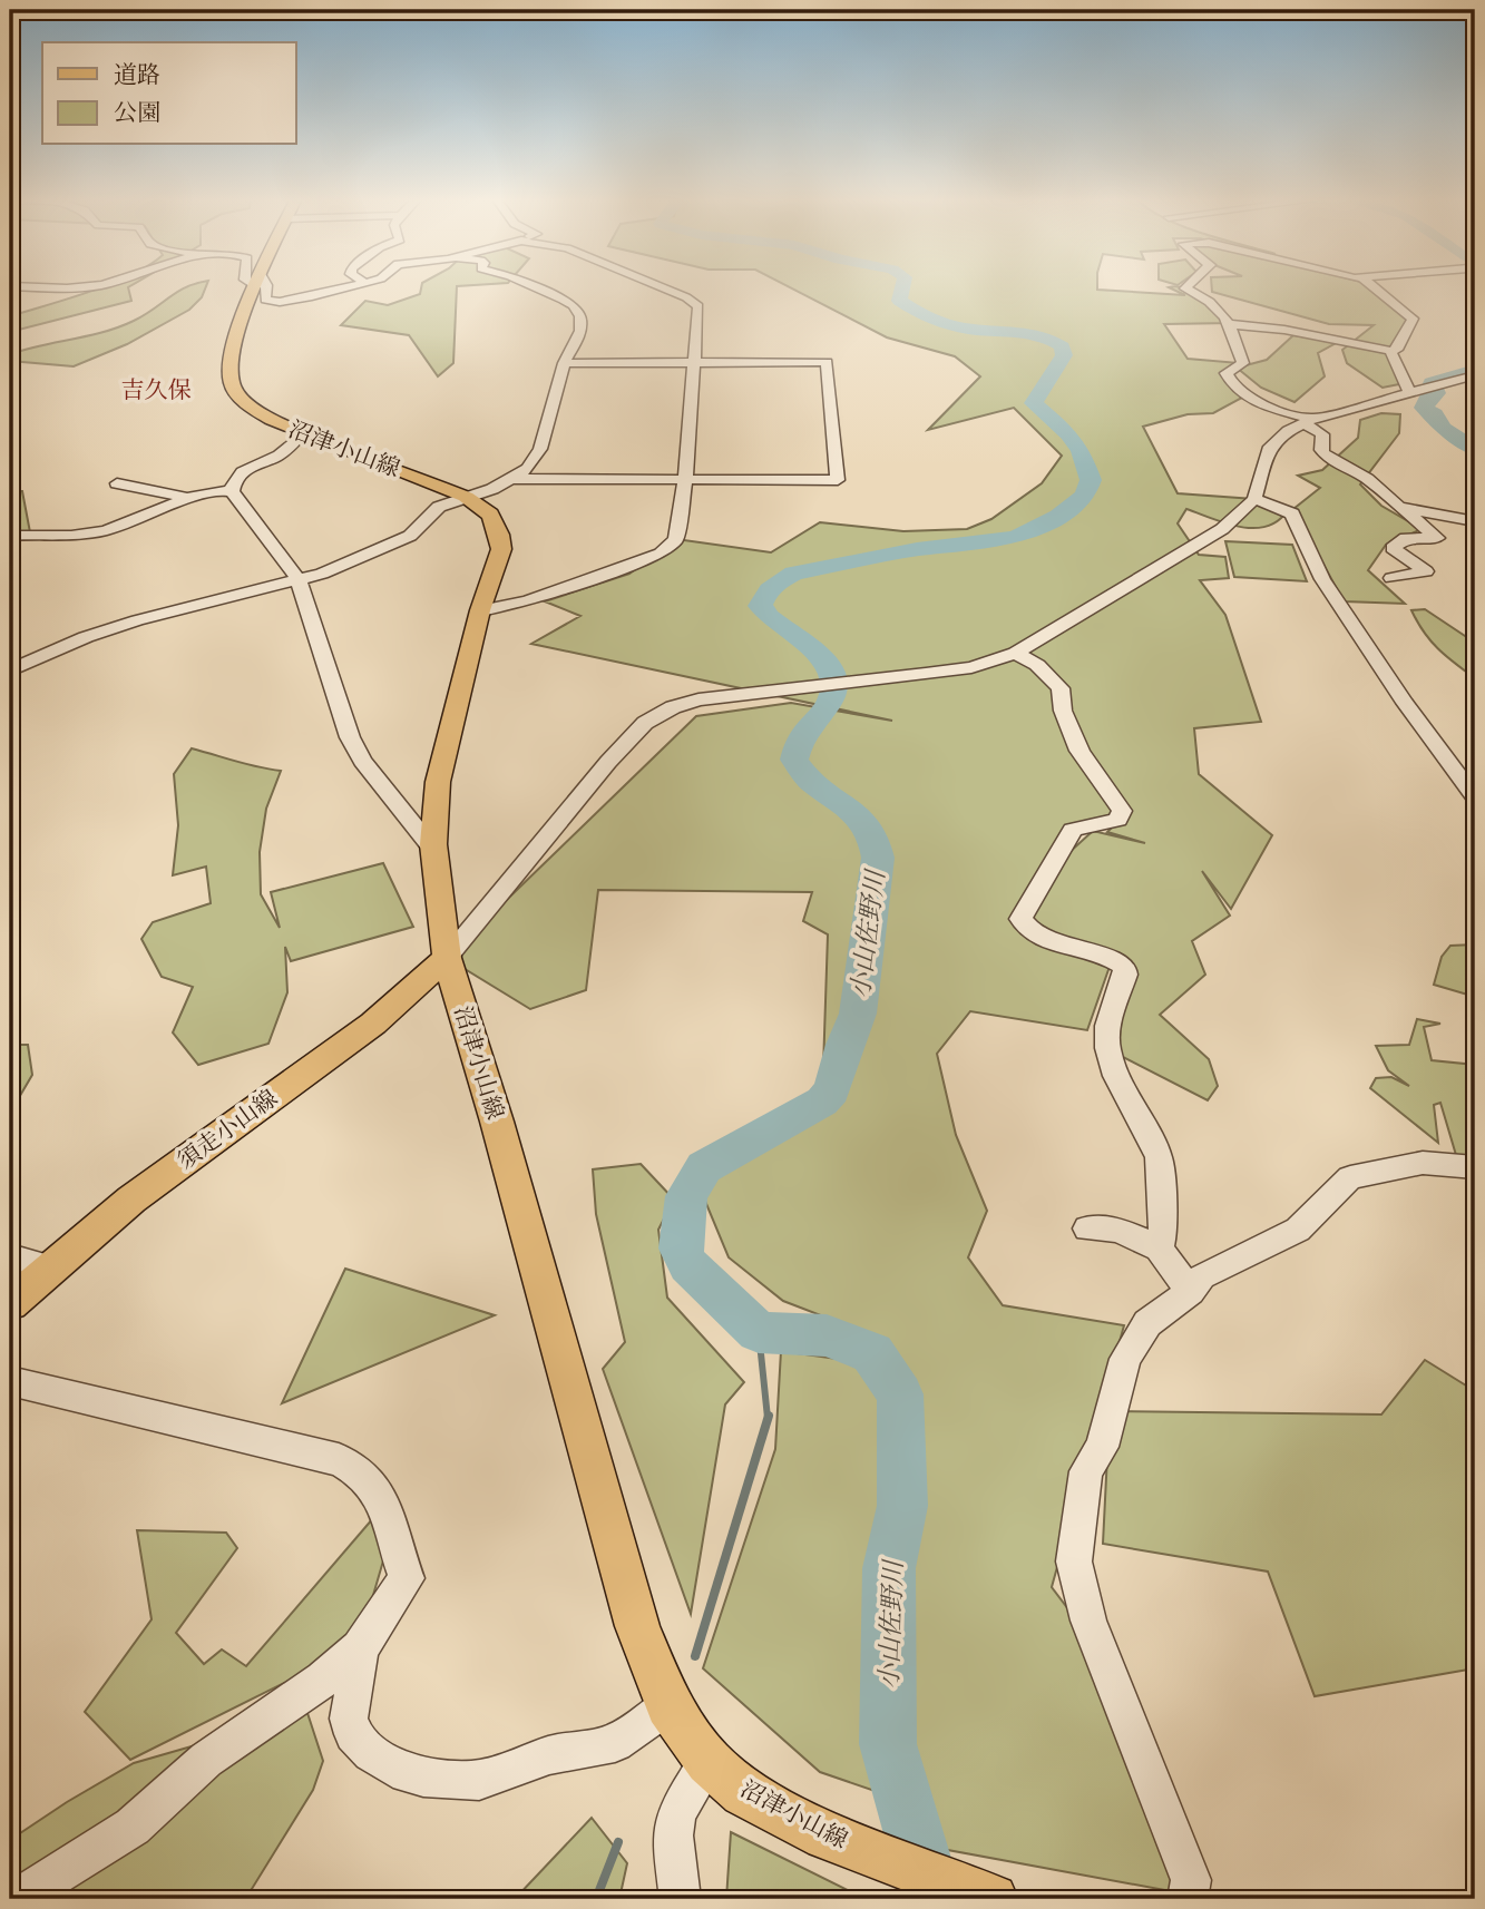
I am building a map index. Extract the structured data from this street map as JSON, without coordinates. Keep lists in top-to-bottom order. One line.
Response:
{"streets":{"main road":["沼津小山線","須走小山線"]},"crossings":[["沼津小山線","須走小山線"]],"districts":["吉久保"],"water":["小山佐野川"],"legend":["道路","公園"]}
